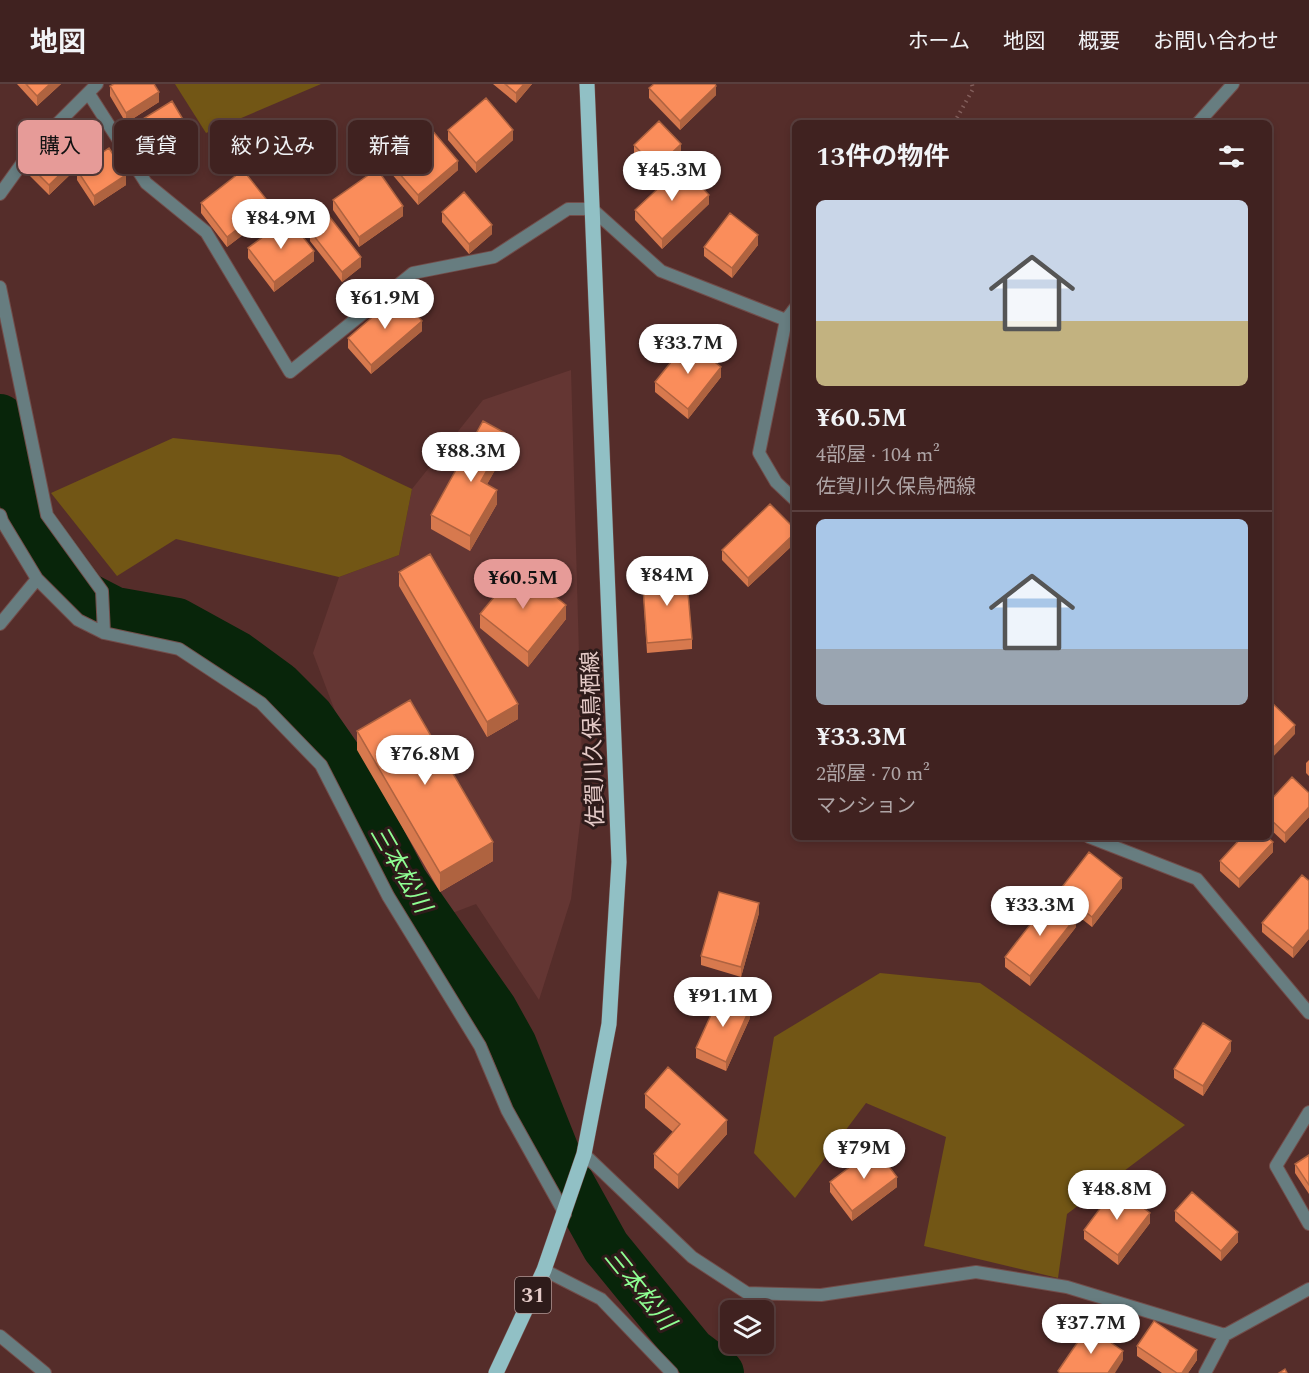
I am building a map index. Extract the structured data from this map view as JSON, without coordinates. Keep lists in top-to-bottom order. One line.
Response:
{"streets":{"main road":["佐賀川久保鳥栖線","31"]},"water":["三本松川"],"page":{"header":"地図","nav":["ホーム","地図","概要","お問い合わせ"],"chip":["購入","賃貸","絞り込み","新着"],"heading":"13件の物件","price":["¥45.3M","¥84.9M","¥61.9M","¥33.7M","¥88.3M","¥84M","¥60.5M","¥76.8M","¥33.3M","¥91.1M","¥79M","¥48.8M","¥37.7M"],"list":[{"name":"¥60.5M","note":"4部屋 · 104 m² · 佐賀川久保鳥栖線"},{"name":"¥33.3M","note":"2部屋 · 70 m² · マンション"}]}}
